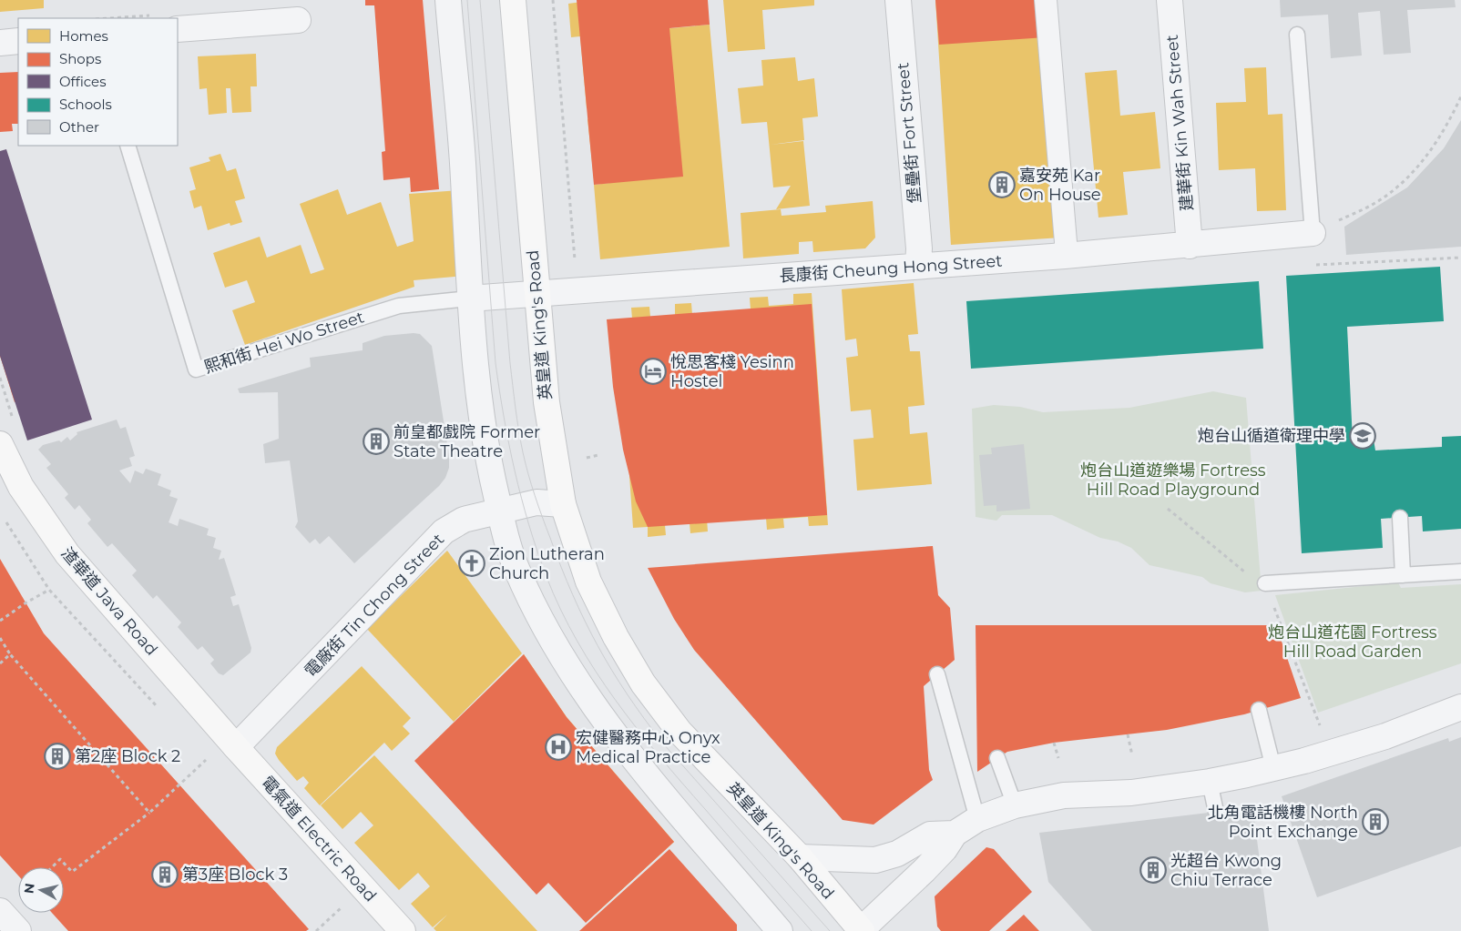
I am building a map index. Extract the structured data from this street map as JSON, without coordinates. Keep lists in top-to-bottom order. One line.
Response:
{"streets":{"main road":["英皇道 King's Road","渣華道 Java Road","電氣道 Electric Road"],"street":["建華街 Kin Wah Street","堡壘街 Fort Street","長康街 Cheung Hong Street","電廠街 Tin Chong Street"],"lane":["熙和街 Hei Wo Street"]},"crossings":[["建華街 Kin Wah Street","長康街 Cheung Hong Street"],["堡壘街 Fort Street","長康街 Cheung Hong Street"],["長康街 Cheung Hong Street","英皇道 King's Road"],["長康街 Cheung Hong Street","熙和街 Hei Wo Street"],["英皇道 King's Road","電廠街 Tin Chong Street"],["渣華道 Java Road","電廠街 Tin Chong Street"],["渣華道 Java Road","電氣道 Electric Road"],["電廠街 Tin Chong Street","電氣道 Electric Road"]],"parks":["炮台山道遊樂場 Fortress Hill Road Playground","炮台山道花園 Fortress Hill Road Garden"],"places":{"building":["嘉安苑 Kar On House","前皇都戲院 Former State Theatre","第2座 Block 2","北角電話機樓 North Point Exchange","光超台 Kwong Chiu Terrace","第3座 Block 3"],"hotel":["悅思客棧 Yesinn Hostel"],"school or university":["炮台山循道衛理中學"],"church":["Zion Lutheran Church"],"hospital":["宏健醫務中心 Onyx Medical Practice"]},"legend":["Homes","Shops","Offices","Schools","Other"],"north":"left"}
